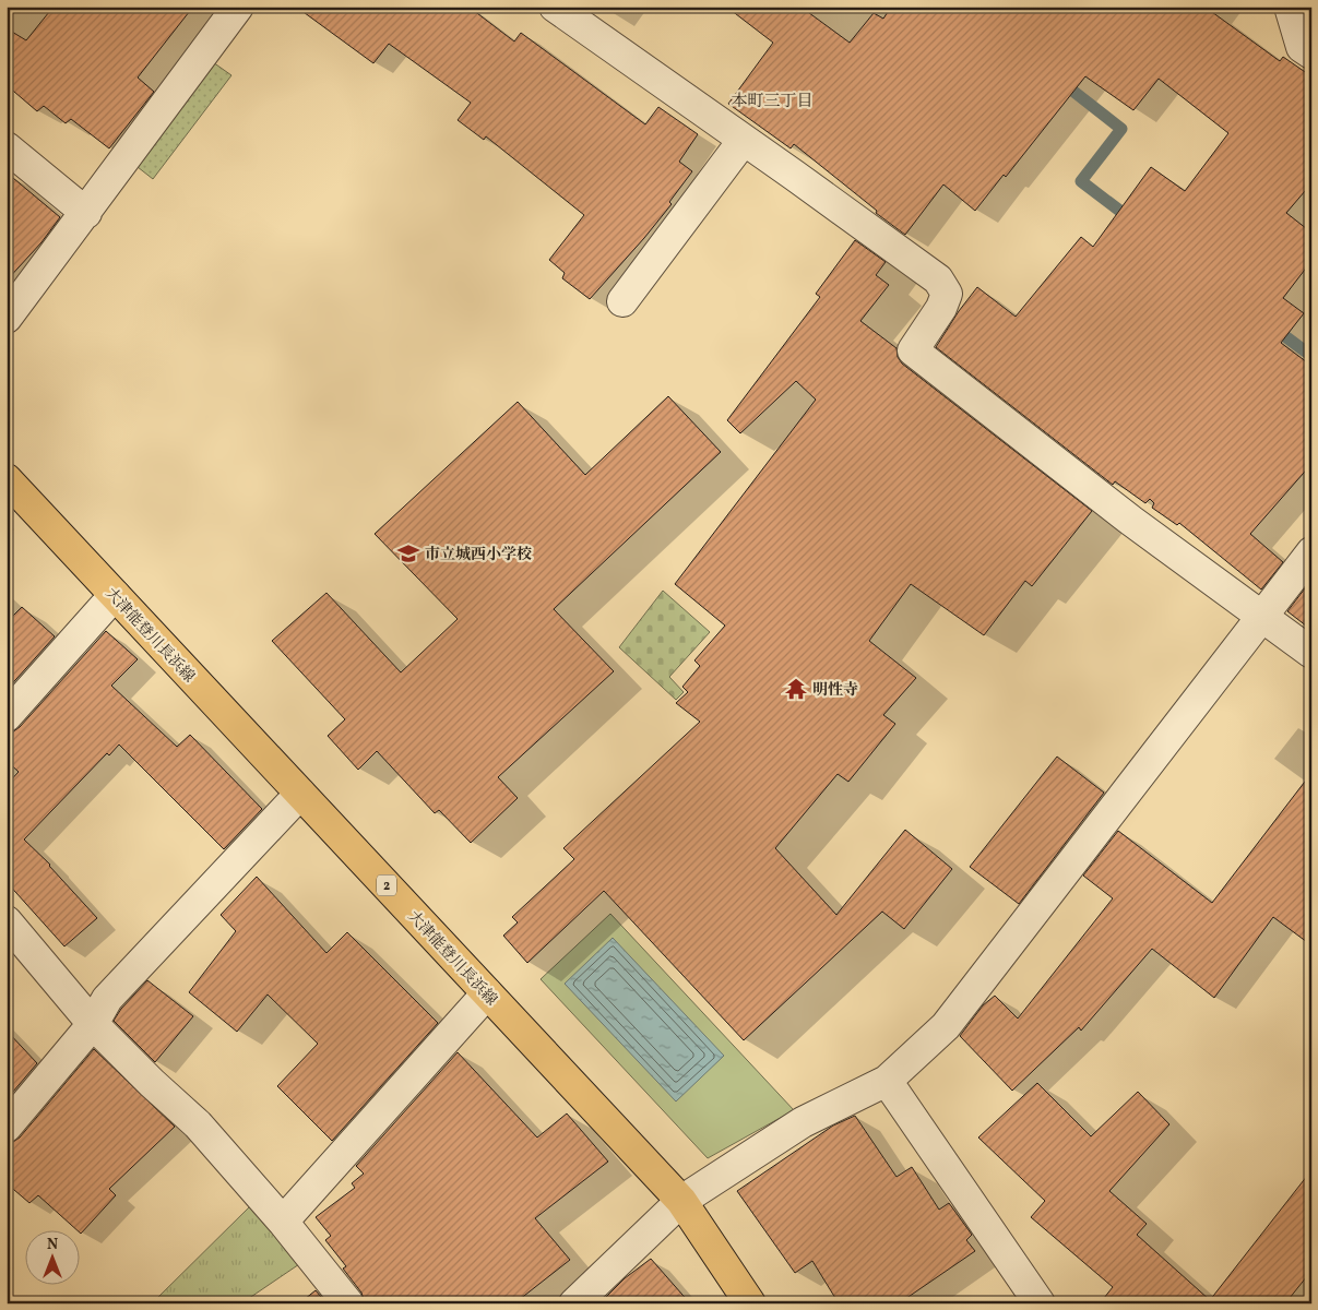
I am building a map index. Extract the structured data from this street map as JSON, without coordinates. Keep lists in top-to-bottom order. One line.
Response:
{"streets":{"main road":["大津能登川長浜線","2"]},"districts":["本町三丁目"],"places":{"school or university":["市立城西小学校"],"temple":["明性寺"]},"north":"top"}
